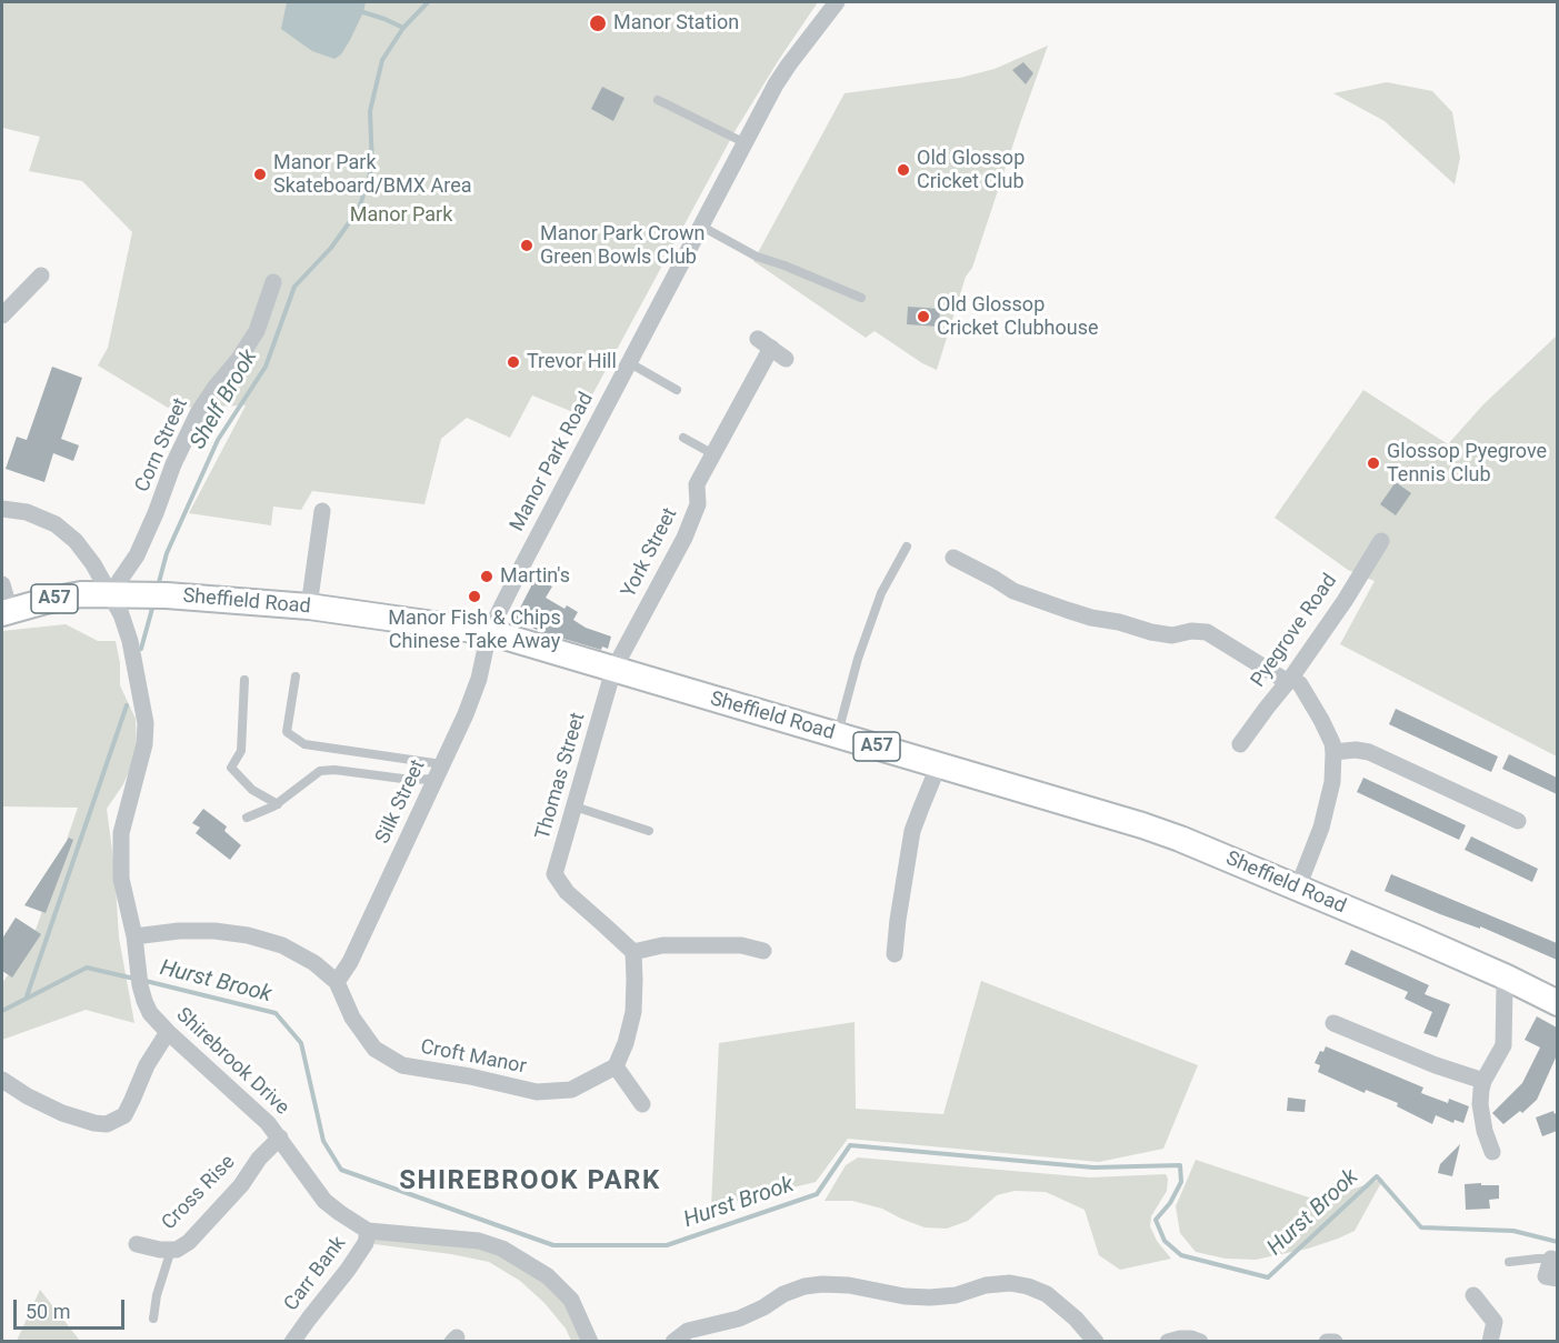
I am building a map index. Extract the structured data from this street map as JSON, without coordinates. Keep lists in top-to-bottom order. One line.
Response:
{"streets":{"main road":["A57","Sheffield Road"],"street":["Corn Street","Manor Park Road","York Street","Pyegrove Road","Thomas Street","Silk Street","Croft Manor","Shirebrook Drive","Cross Rise","Carr Bank"]},"crossings":[["Corn Street","A57"],["Corn Street","Sheffield Road"],["Corn Street","Shirebrook Drive"],["Manor Park Road","Sheffield Road"],["Manor Park Road","Silk Street"],["York Street","Sheffield Road"],["York Street","Thomas Street"],["A57","Sheffield Road"],["A57","Shirebrook Drive"],["Sheffield Road","Thomas Street"],["Sheffield Road","Silk Street"],["Sheffield Road","Shirebrook Drive"],["Silk Street","Croft Manor"],["Croft Manor","Shirebrook Drive"],["Shirebrook Drive","Cross Rise"],["Shirebrook Drive","Carr Bank"]],"districts":["SHIREBROOK PARK"],"water":["Shelf Brook","Hurst Brook"],"parks":["Manor Park"],"places":["Manor Station","Old Glossop Cricket Club","Manor Park Skateboard/BMX Area","Manor Park Crown Green Bowls Club","Old Glossop Cricket Clubhouse","Trevor Hill","Glossop Pyegrove Tennis Club","Martin's","Manor Fish & Chips Chinese Take Away"],"scale_bar":"50 m"}
